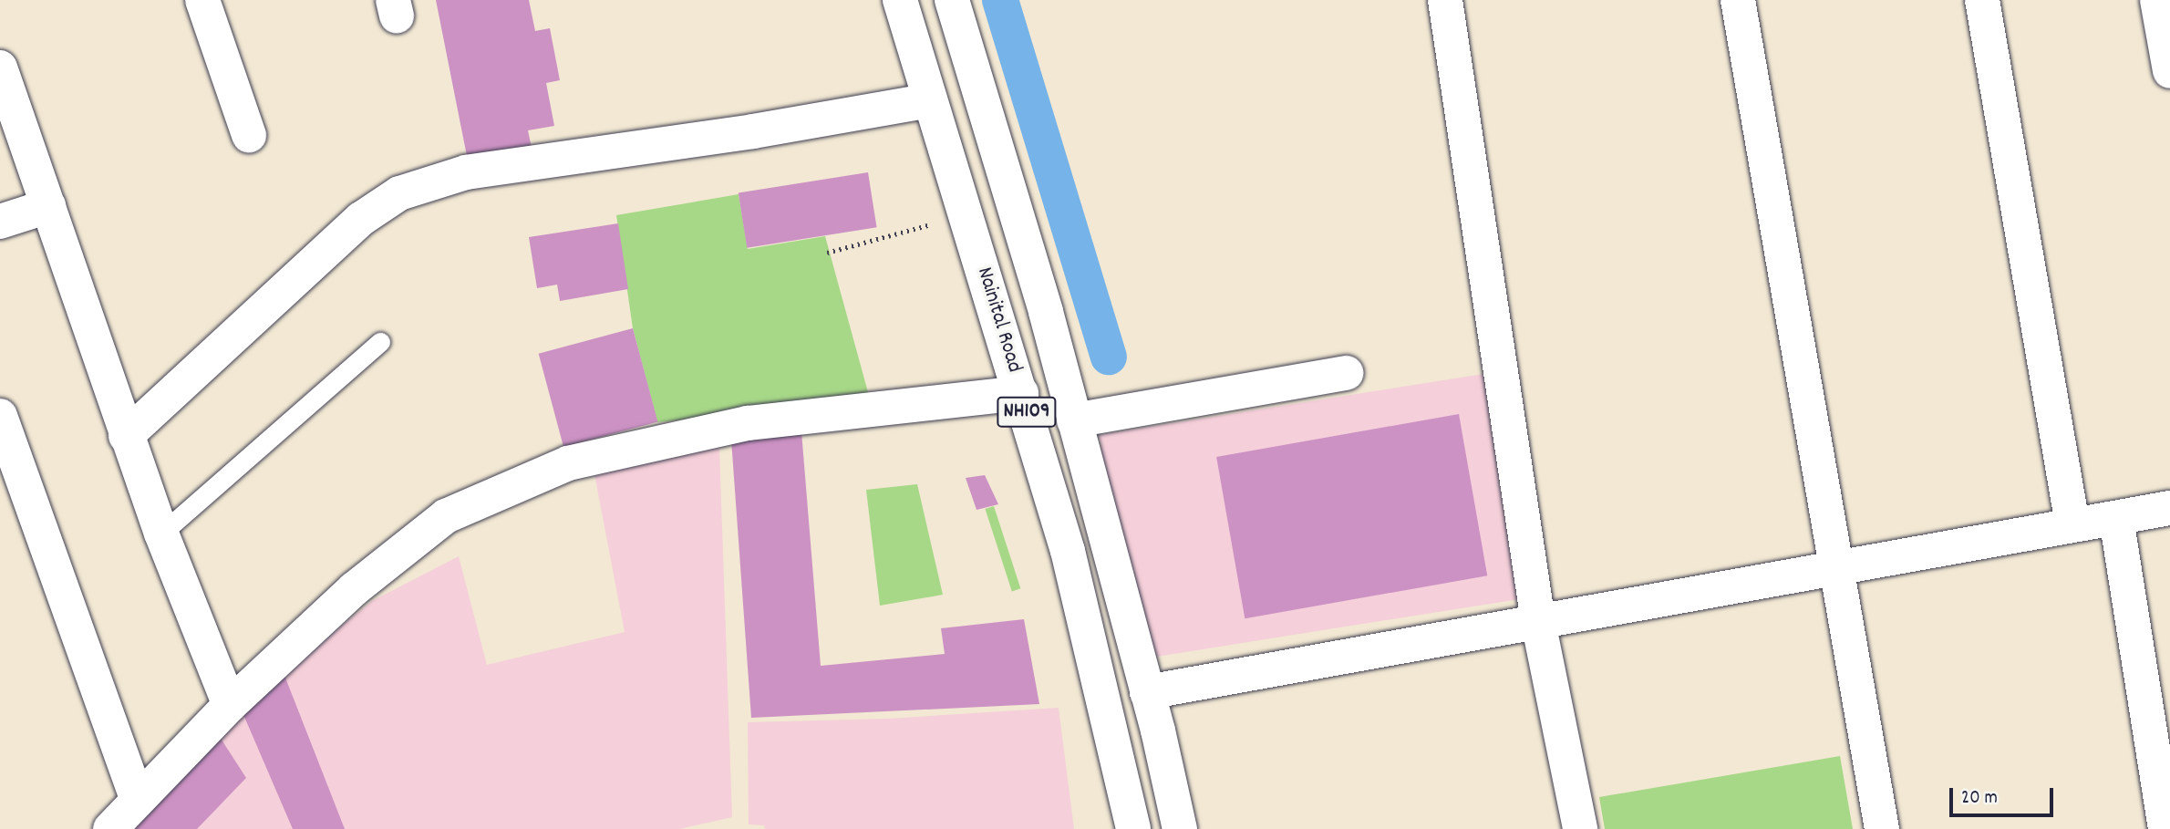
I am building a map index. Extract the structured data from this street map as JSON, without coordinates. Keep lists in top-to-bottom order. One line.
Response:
{"streets":{"main road":["Nainital Road","NH109"]},"scale_bar":"20 m"}
